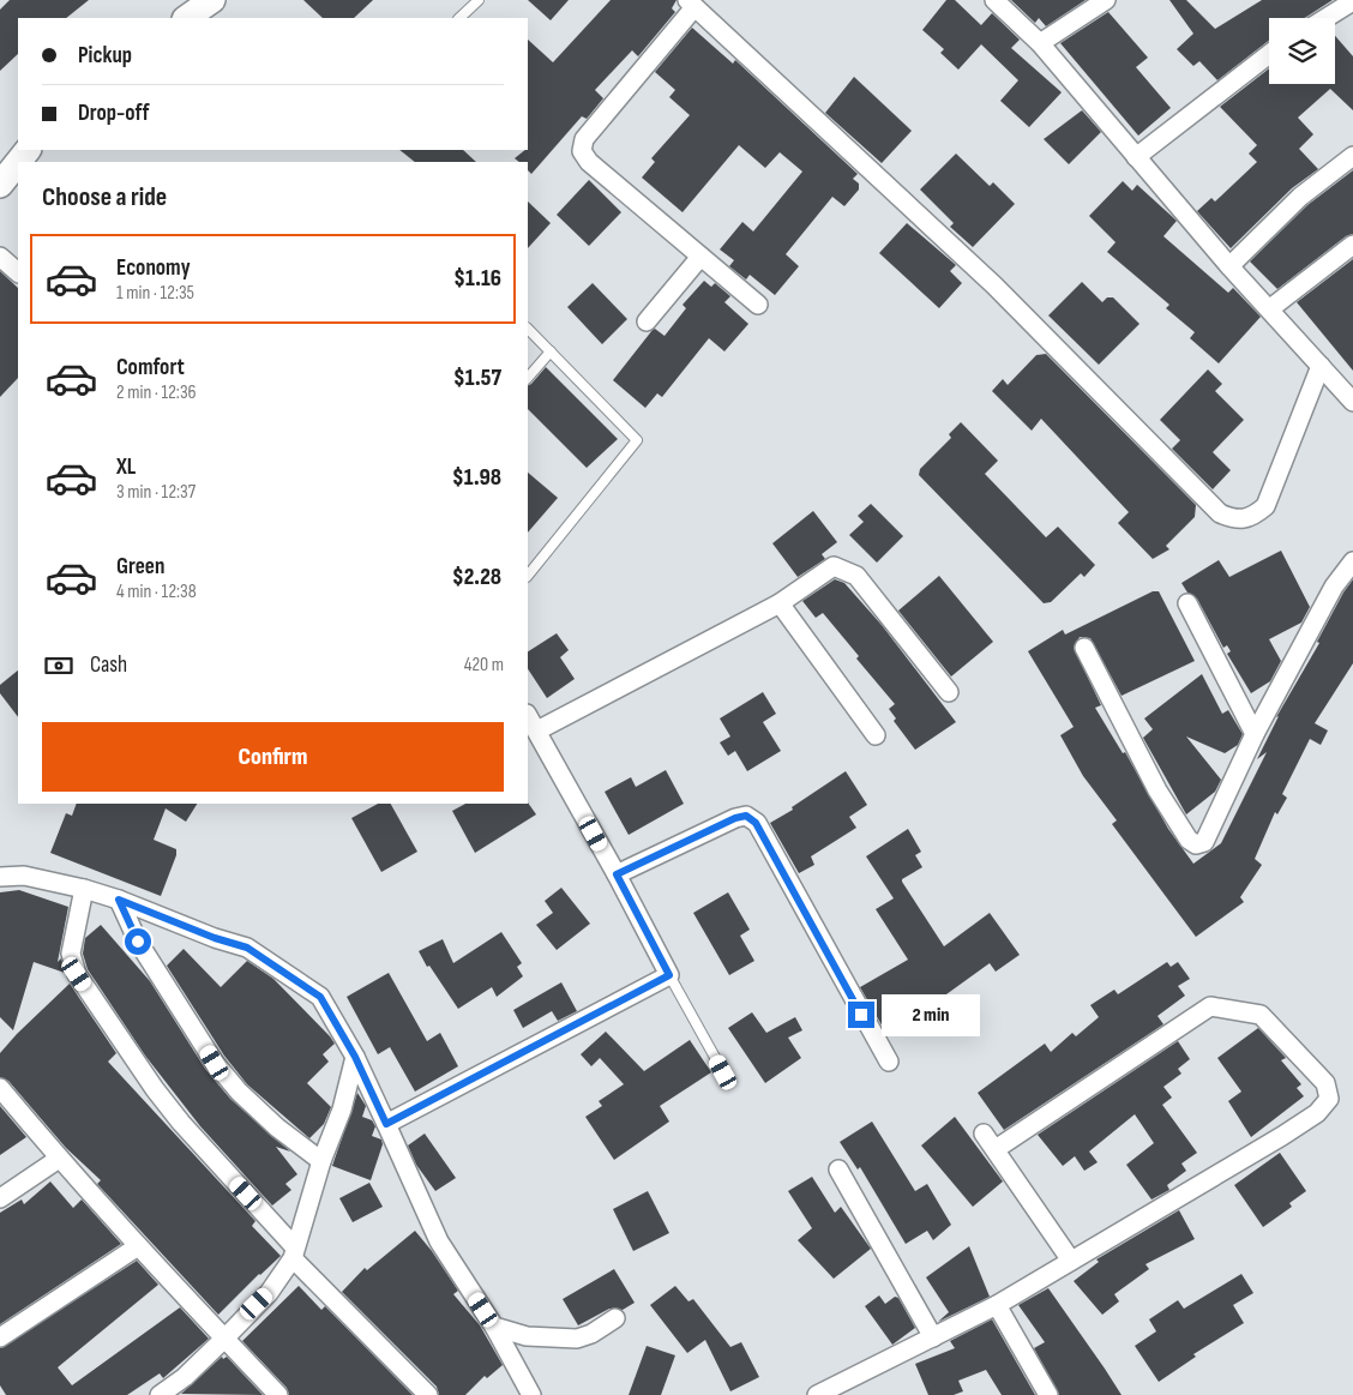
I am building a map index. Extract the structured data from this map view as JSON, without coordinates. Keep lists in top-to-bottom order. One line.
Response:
{"page":{"banner":["Pickup","Drop-off"],"heading":"Choose a ride","list":[{"name":"Economy","note":"1 min · 12:35","value":"$1.16"},{"name":"Comfort","note":"2 min · 12:36","value":"$1.57"},{"name":"XL","note":"3 min · 12:37","value":"$1.98"},{"name":"Green","note":"4 min · 12:38","value":"$2.28"}],"pay":["Cash","420 m"],"buttons":"Confirm","bubble":"2 min"}}
